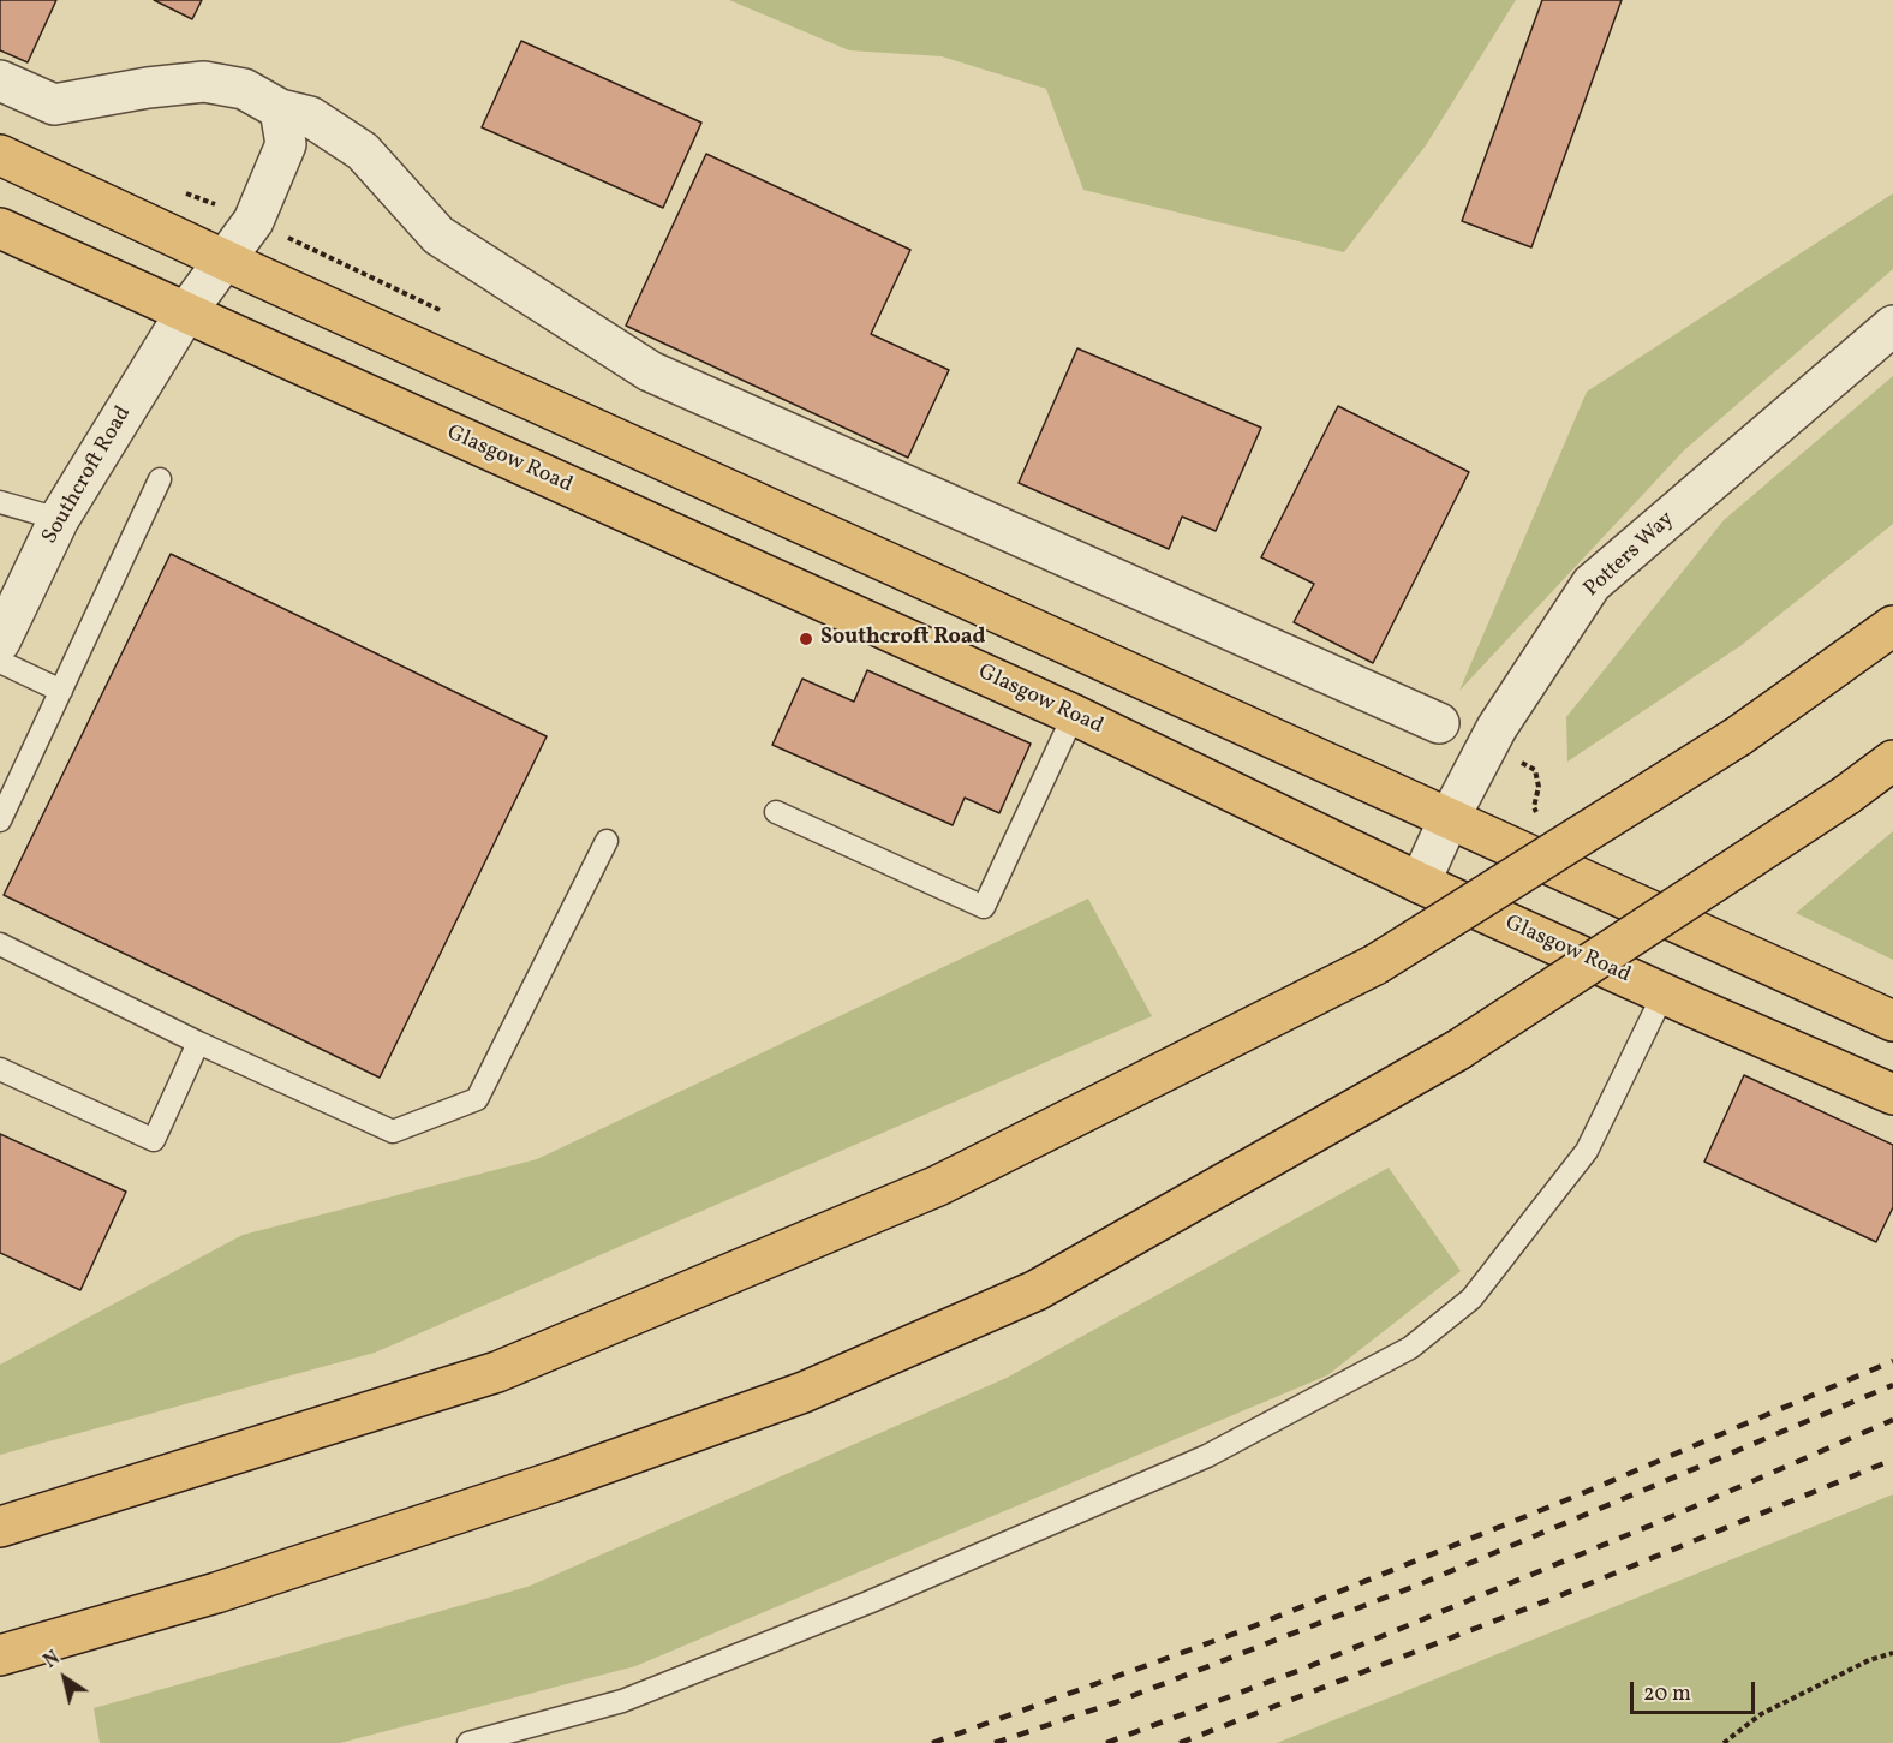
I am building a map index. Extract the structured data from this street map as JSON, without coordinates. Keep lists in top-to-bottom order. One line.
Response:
{"streets":{"main road":["Glasgow Road"],"street":["Southcroft Road","Potters Way"]},"crossings":[["Glasgow Road","Southcroft Road"],["Glasgow Road","Potters Way"]],"places":["Southcroft Road"],"scale_bar":"20 m","north":"top left"}
